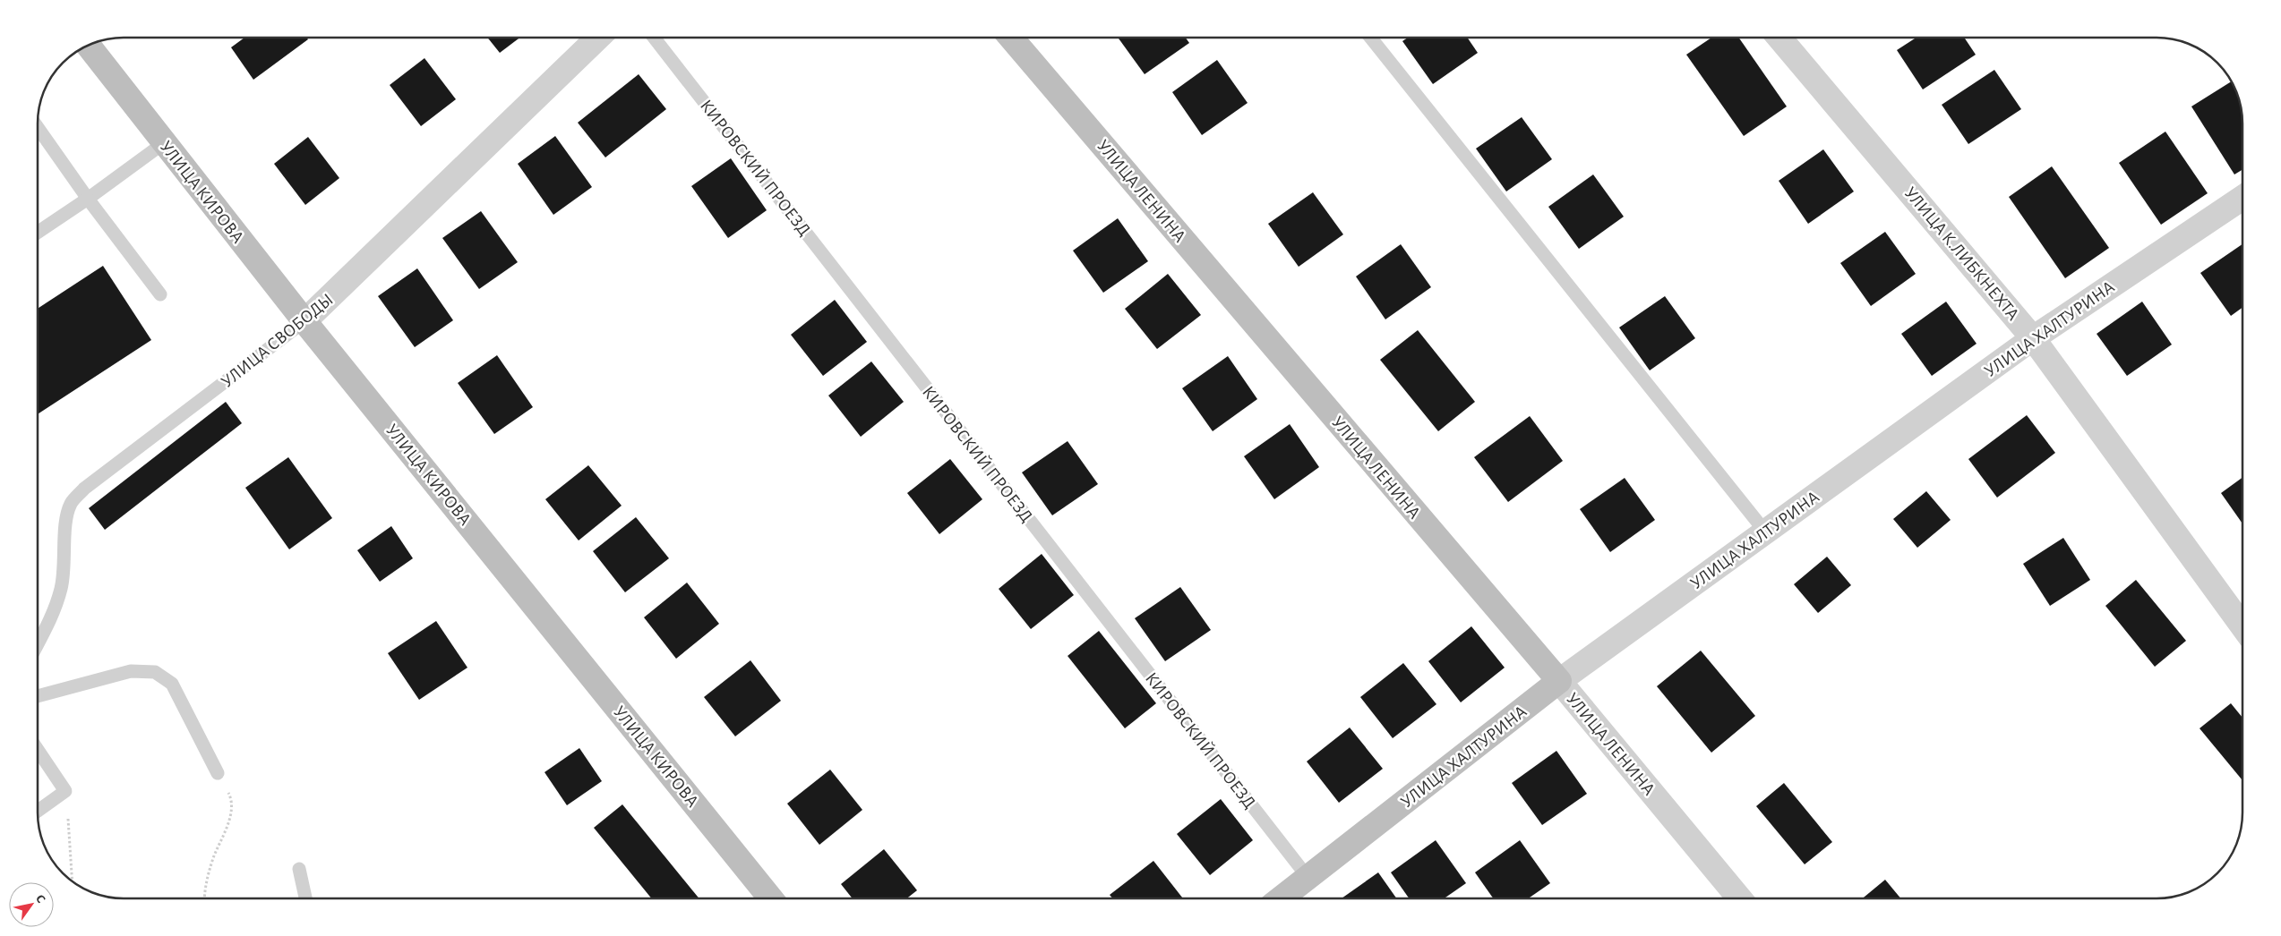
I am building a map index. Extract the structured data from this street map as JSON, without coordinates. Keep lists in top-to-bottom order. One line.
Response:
{"streets":{"main road":["УЛИЦА ЛЕНИНА","УЛИЦА КИРОВА","УЛИЦА ХАЛТУРИНА"],"street":["УЛИЦА К.ЛИБКНЕХТА","УЛИЦА СВОБОДЫ"],"lane":["КИРОВСКИЙ ПРОЕЗД"]},"crossings":[["КИРОВСКИЙ ПРОЕЗД","УЛИЦА ХАЛТУРИНА"],["УЛИЦА ЛЕНИНА","УЛИЦА ХАЛТУРИНА"],["УЛИЦА КИРОВА","УЛИЦА СВОБОДЫ"],["УЛИЦА К.ЛИБКНЕХТА","УЛИЦА ХАЛТУРИНА"]],"north":"top right"}
